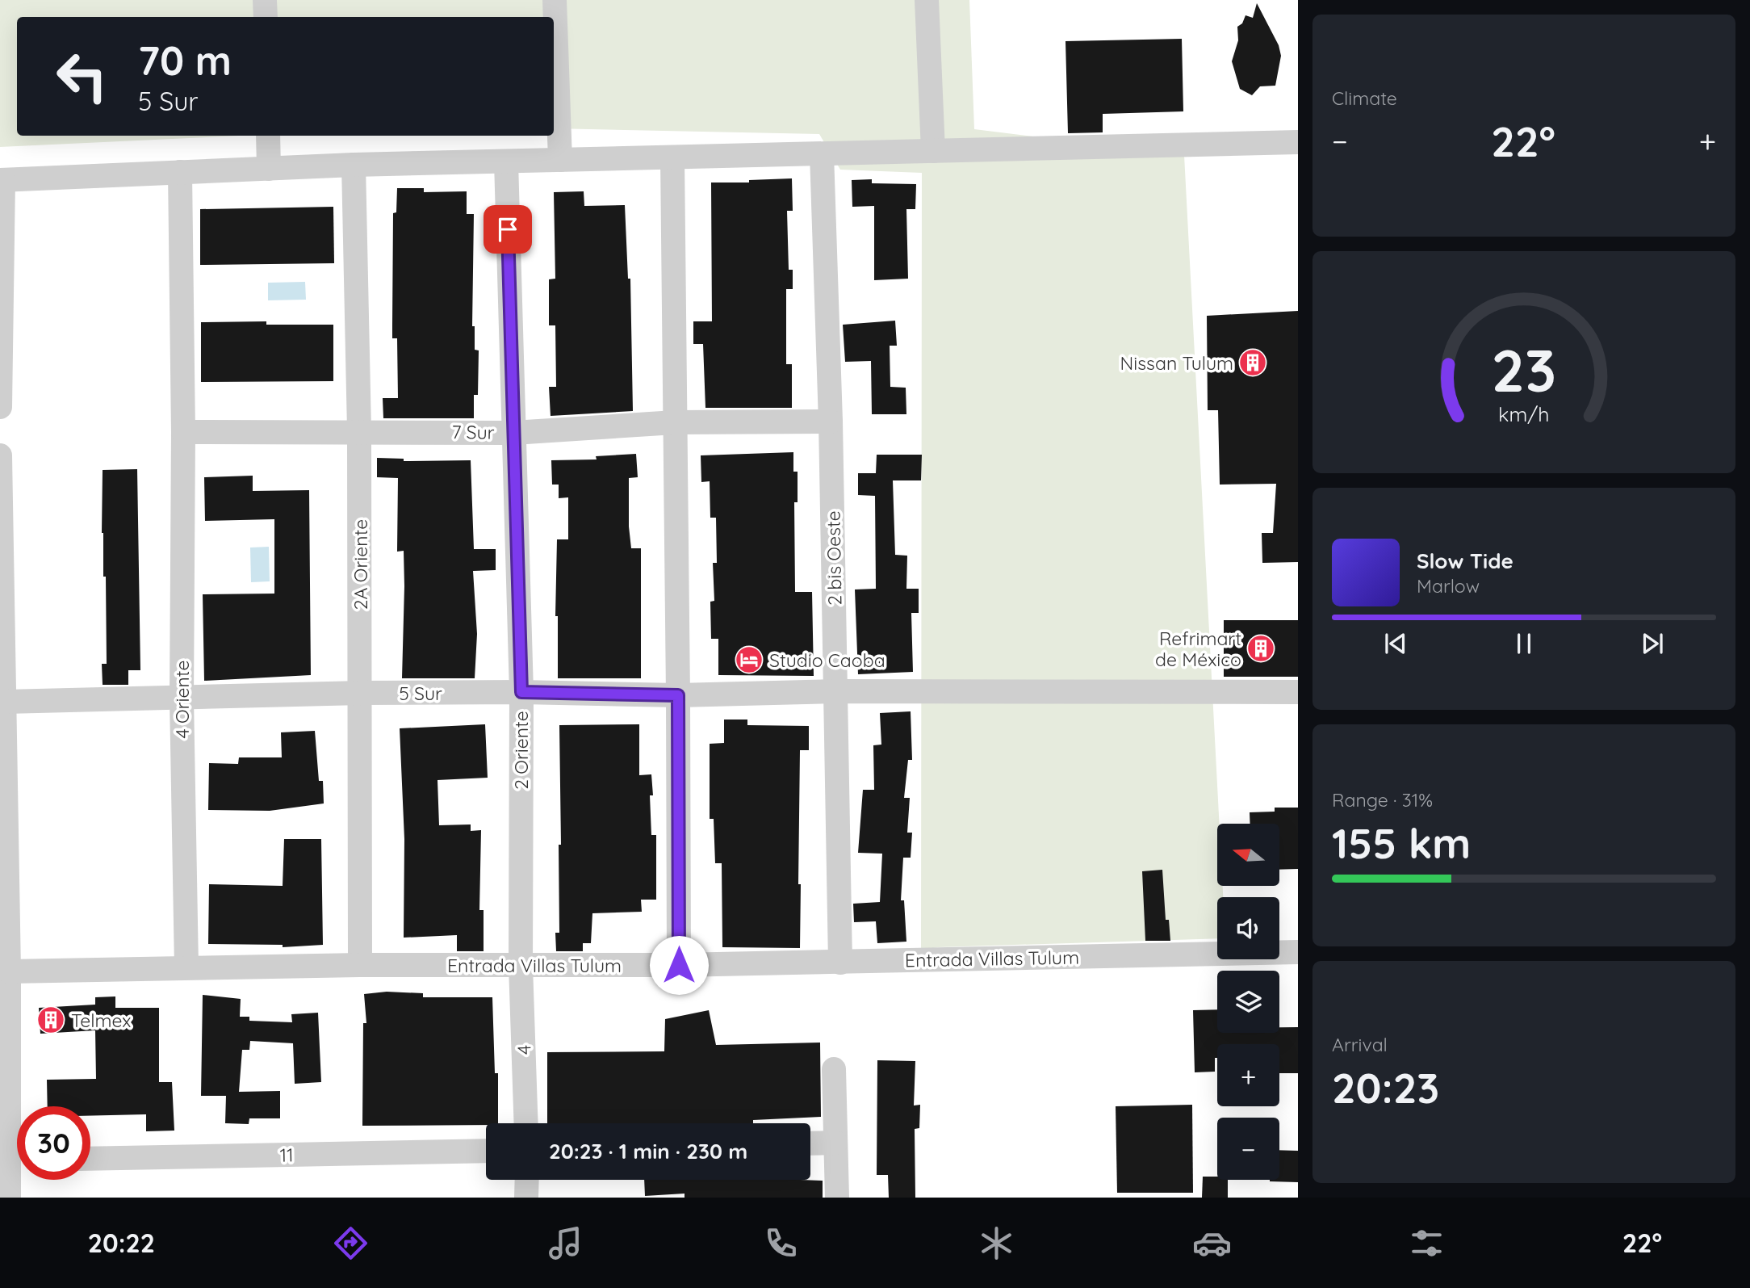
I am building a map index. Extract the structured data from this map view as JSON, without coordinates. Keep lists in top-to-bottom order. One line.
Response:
{"streets":{"street":["7 Sur","2 bis Oeste","2A Oriente","5 Sur","4 Oriente","2 Oriente","Entrada Villas Tulum","4","11"]},"crossings":[["7 Sur","2 bis Oeste"],["7 Sur","2A Oriente"],["7 Sur","4 Oriente"],["7 Sur","2 Oriente"],["2 bis Oeste","5 Sur"],["2 bis Oeste","Entrada Villas Tulum"],["2A Oriente","5 Sur"],["2A Oriente","Entrada Villas Tulum"],["5 Sur","4 Oriente"],["5 Sur","2 Oriente"],["4 Oriente","Entrada Villas Tulum"],["2 Oriente","Entrada Villas Tulum"],["2 Oriente","4"],["Entrada Villas Tulum","4"]],"places":{"building":["Nissan Tulum","Refrimart de México","Telmex"],"hotel":["Studio Caoba"]},"north":"left","page":{"tile":["Climate",["Range · 31%","155 km"],["Arrival","20:23"]],"turn":["70 m","5 Sur"],"heat":["−","22°","+"],"song":["Slow Tide","Marlow"],"map_buttons":["+","−"],"limit":"30","trip":"20:23 · 1 min · 230 m","tabs":["20:22","22°"],"gauge":["23","km/h"]}}
